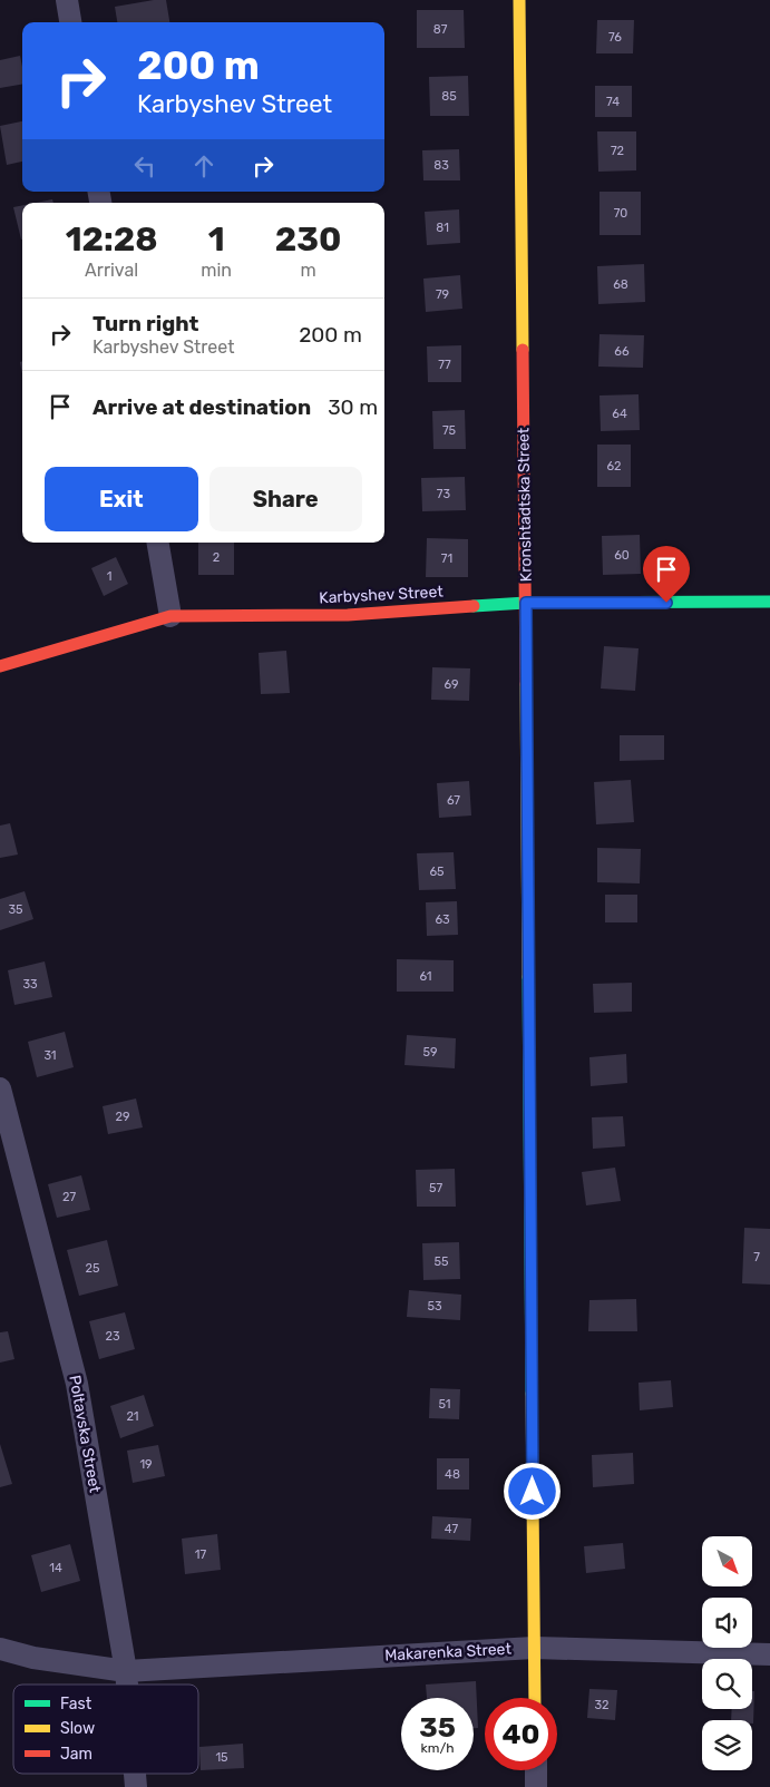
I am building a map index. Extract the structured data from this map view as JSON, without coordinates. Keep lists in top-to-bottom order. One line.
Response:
{"streets":{"street":["Kronshtadtska Street","Karbyshev Street","Poltavska Street","Makarenka Street"]},"crossings":[["Kronshtadtska Street","Karbyshev Street"],["Kronshtadtska Street","Makarenka Street"],["Poltavska Street","Makarenka Street"]],"house_numbers":["87","76","85","74","72","83","70","81","68","79","66","77","64","75","62","73","60","2","71","1","69","67","65","35","63","61","33","59","31","29","57","27","7","55","25","53","23","51","21","19","48","47","17","14","32","15"],"legend":["Fast","Slow","Jam"],"north":"bottom right","page":{"turn":["200 m","Karbyshev Street"],"eta":["12:28","Arrival","1","min","230","m"],"list":[{"name":"Turn right","note":"Karbyshev Street","value":"200 m"},{"name":"Arrive at destination","value":"30 m"}],"buttons":["Exit","Share"],"speed":"35 km/h","limit":"40"}}
